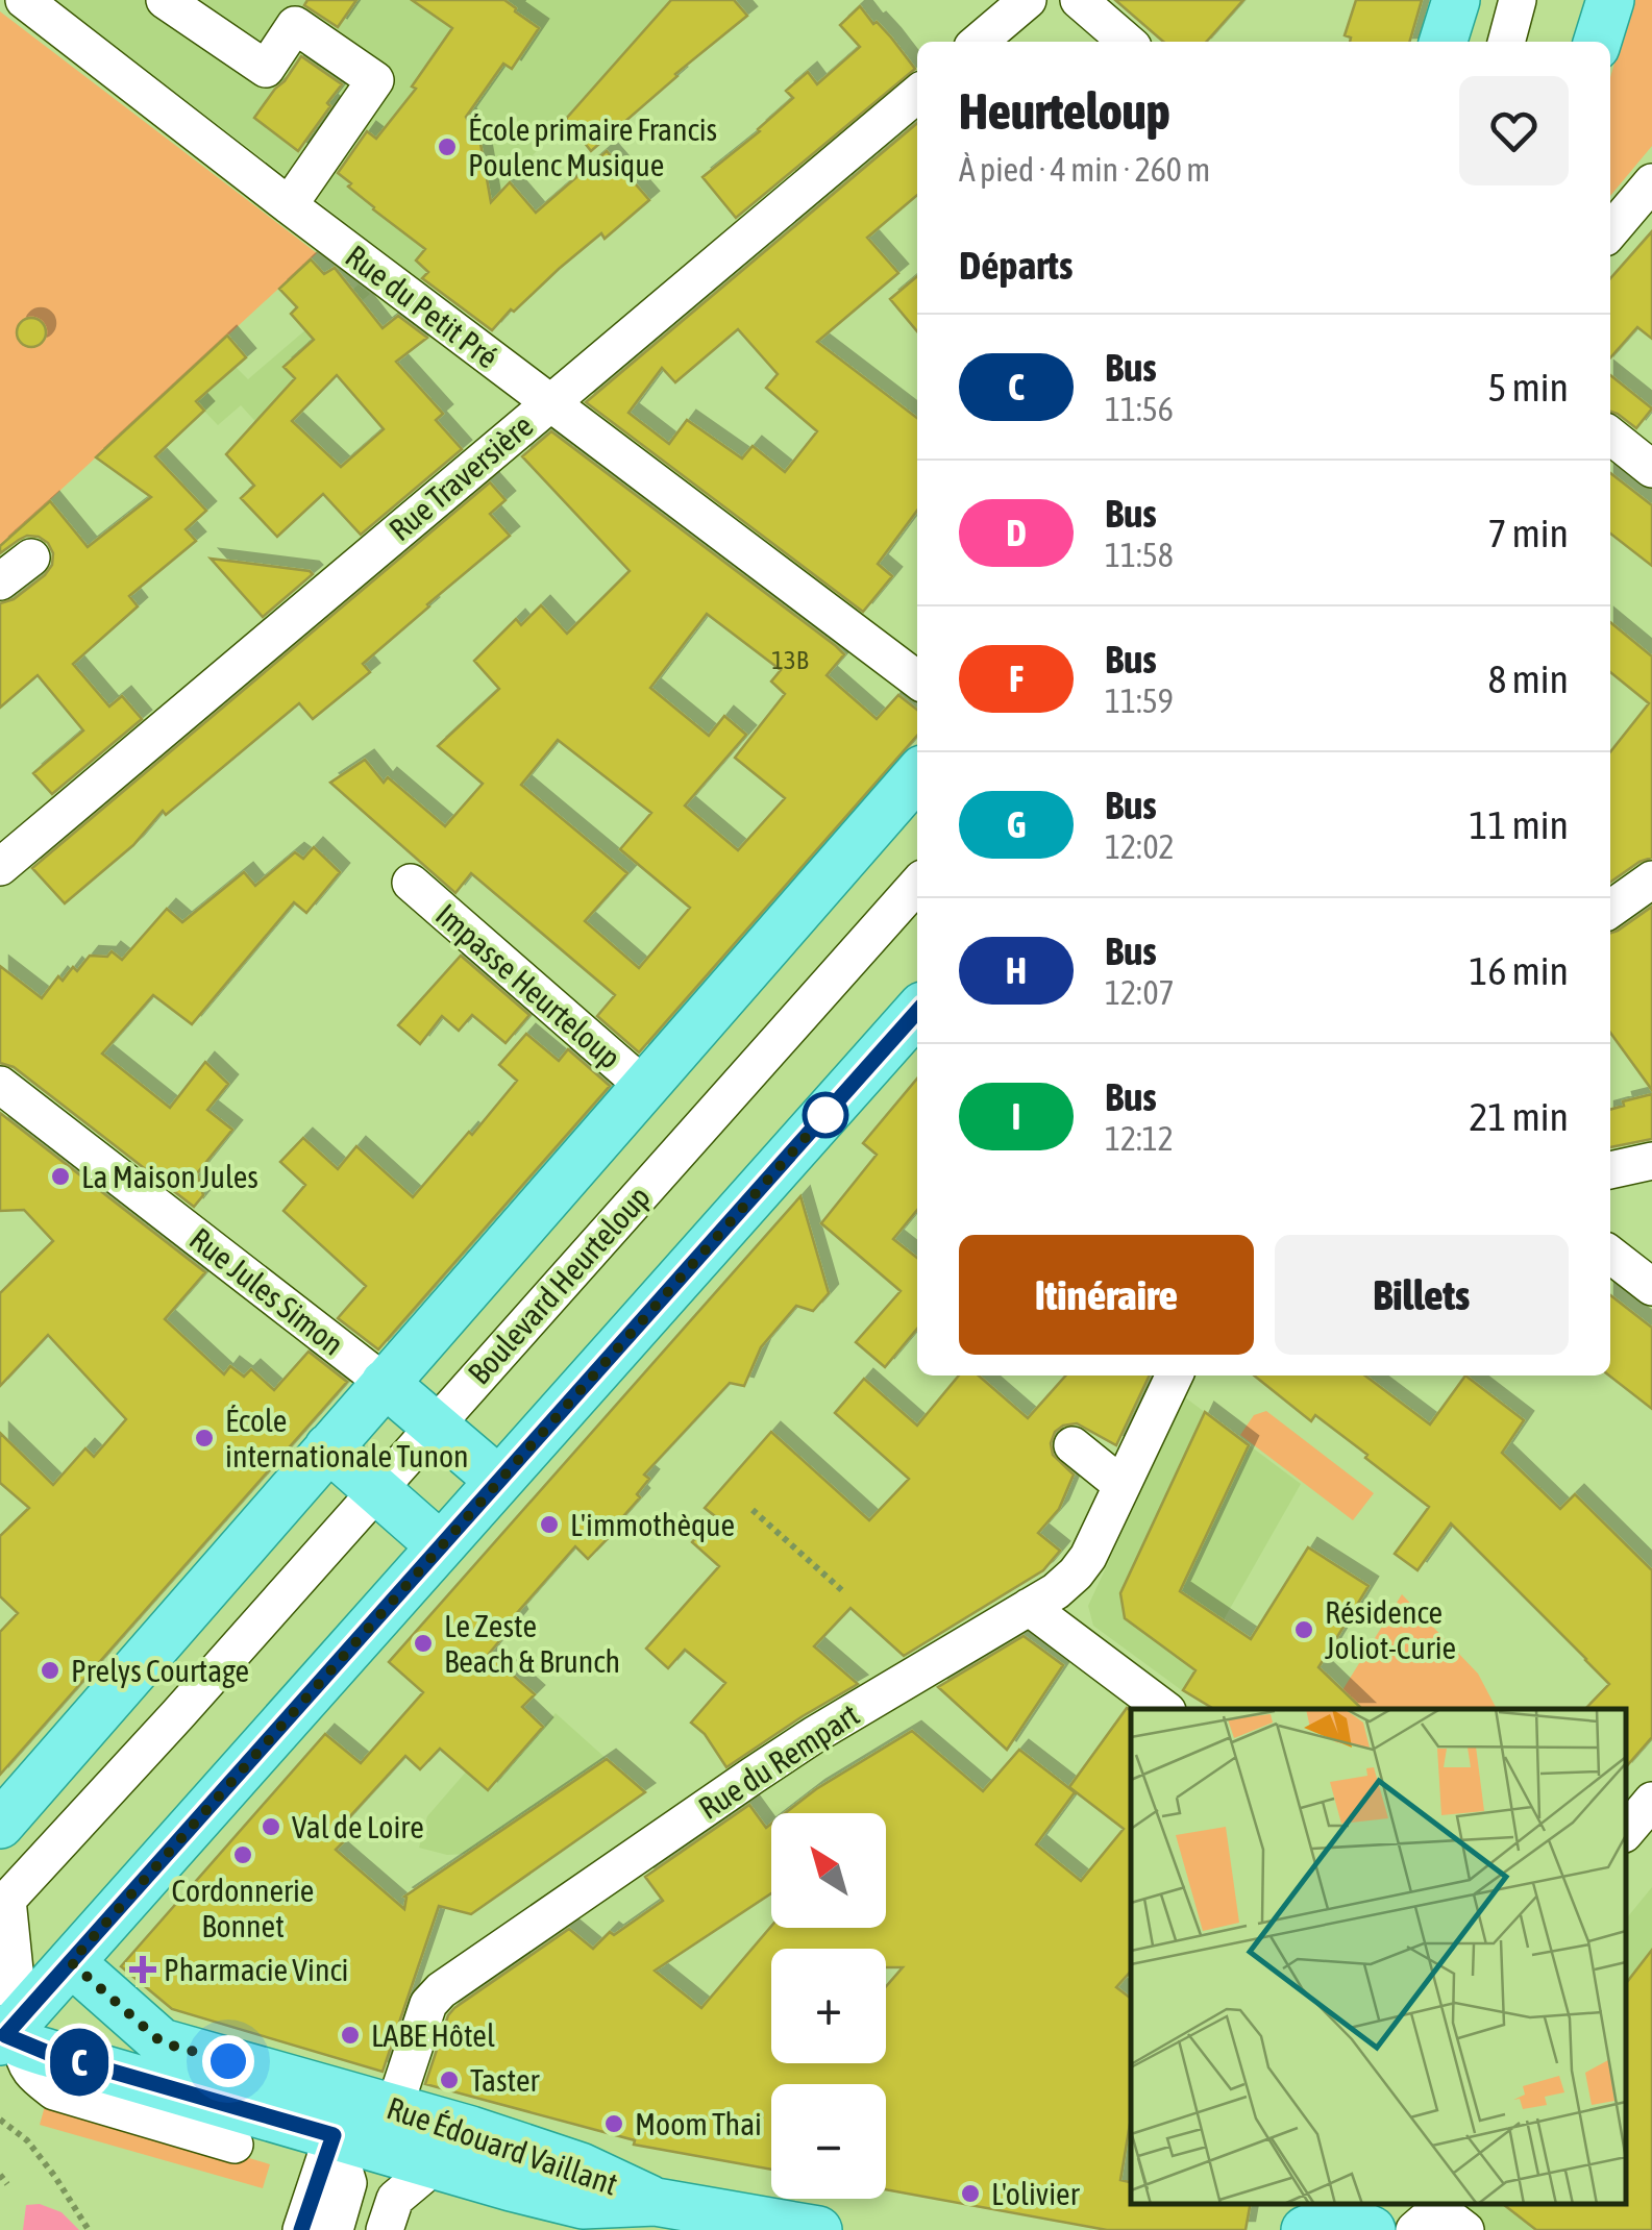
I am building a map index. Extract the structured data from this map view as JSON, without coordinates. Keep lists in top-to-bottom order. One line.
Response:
{"streets":{"main road":["Boulevard Heurteloup","Rue Édouard Vaillant"],"street":["Rue du Petit Pré","Rue Traversière","Impasse Heurteloup","Rue Jules Simon","Rue du Rempart"]},"crossings":[["Rue du Petit Pré","Rue Traversière"],["Impasse Heurteloup","Boulevard Heurteloup"],["Boulevard Heurteloup","Rue Jules Simon"],["Rue du Rempart","Rue Édouard Vaillant"]],"places":{"other":["École primaire Francis Poulenc Musique","La Maison Jules","École internationale Tunon","L'immothèque","Résidence Joliot-Curie","Le Zeste Beach & Brunch","Prelys Courtage","Val de Loire","Cordonnerie Bonnet","LABE Hôtel","Taster","Moom Thai","L'olivier"],"health":["Pharmacie Vinci"]},"lines":["bus line C"],"house_numbers":["13B"],"north":"top left","page":{"on_map":"C","heading":[["Heurteloup","À pied · 4 min · 260 m"],"Départs"],"list":[{"mark":"C","name":"Bus","note":"11:56","value":"5 min"},{"mark":"D","name":"Bus","note":"11:58","value":"7 min"},{"mark":"F","name":"Bus","note":"11:59","value":"8 min"},{"mark":"G","name":"Bus","note":"12:02","value":"11 min"},{"mark":"H","name":"Bus","note":"12:07","value":"16 min"},{"mark":"I","name":"Bus","note":"12:12","value":"21 min"}],"buttons":["Itinéraire","Billets"],"map_buttons":["+","−"]}}
